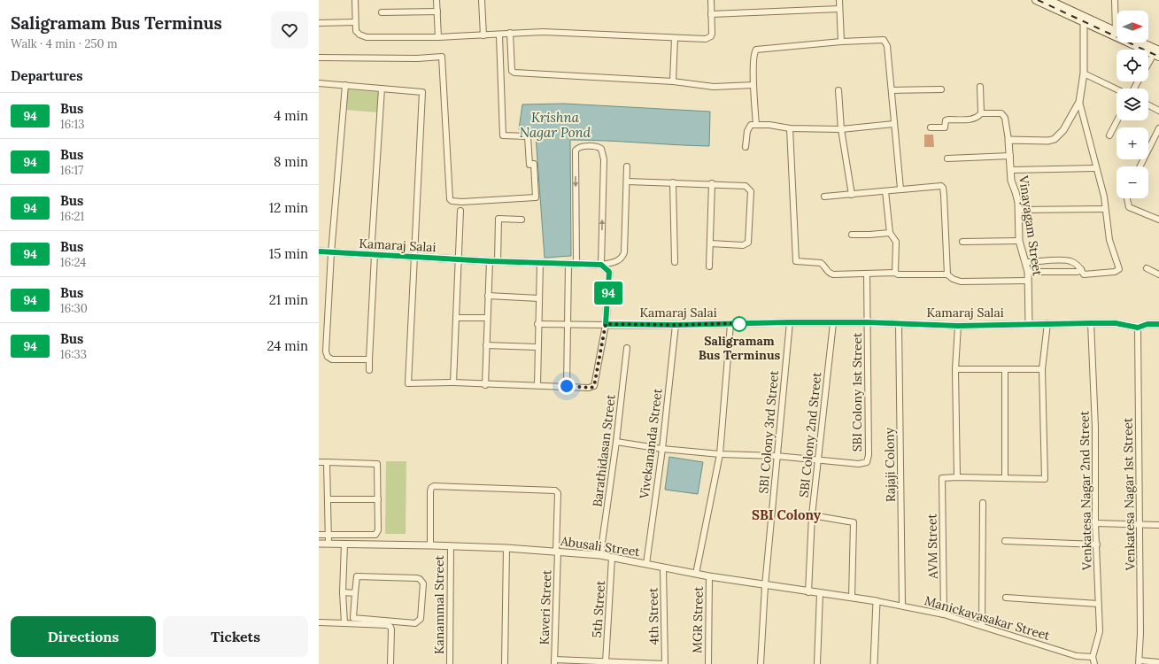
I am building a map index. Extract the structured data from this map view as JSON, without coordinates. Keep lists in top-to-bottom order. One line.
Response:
{"streets":{"street":["Vinayagam Street","Kamaraj Salai","SBI Colony 1st Street","SBI Colony 3rd Street","SBI Colony 2nd Street","Vivekananda Street","Barathidasan Street","Rajaji Colony","Venkatesa Nagar 2nd Street","Venkatesa Nagar 1st Street","Abusali Street","AVM Street","Kanammal Street","Kaveri Street","5th Street","4th Street","Manickavasakar Street","MGR Street"]},"crossings":[["Vinayagam Street","Kamaraj Salai"],["Kamaraj Salai","SBI Colony 1st Street"],["Kamaraj Salai","SBI Colony 3rd Street"],["Kamaraj Salai","SBI Colony 2nd Street"],["Kamaraj Salai","Vivekananda Street"],["Kamaraj Salai","Rajaji Colony"],["Kamaraj Salai","Venkatesa Nagar 2nd Street"],["Kamaraj Salai","Venkatesa Nagar 1st Street"],["SBI Colony 1st Street","SBI Colony 2nd Street"],["SBI Colony 3rd Street","Abusali Street"],["SBI Colony 2nd Street","Abusali Street"],["Vivekananda Street","Abusali Street"],["Barathidasan Street","Abusali Street"],["Rajaji Colony","Manickavasakar Street"],["Venkatesa Nagar 2nd Street","Manickavasakar Street"],["Abusali Street","Kanammal Street"],["Abusali Street","Kaveri Street"],["Abusali Street","5th Street"],["Abusali Street","4th Street"],["Abusali Street","Manickavasakar Street"],["Abusali Street","MGR Street"],["AVM Street","Manickavasakar Street"]],"districts":["SBI Colony"],"water":["Krishna Nagar Pond"],"places":["Saligramam Bus Terminus"],"lines":["bus line 94"],"north":"right","page":{"heading":[["Saligramam Bus Terminus","Walk · 4 min · 250 m"],"Departures"],"on_map":"94","map_buttons":["+","−"],"list":[{"mark":"94","name":"Bus","note":"16:13","value":"4 min"},{"mark":"94","name":"Bus","note":"16:17","value":"8 min"},{"mark":"94","name":"Bus","note":"16:21","value":"12 min"},{"mark":"94","name":"Bus","note":"16:24","value":"15 min"},{"mark":"94","name":"Bus","note":"16:30","value":"21 min"},{"mark":"94","name":"Bus","note":"16:33","value":"24 min"}],"buttons":["Directions","Tickets"]}}
